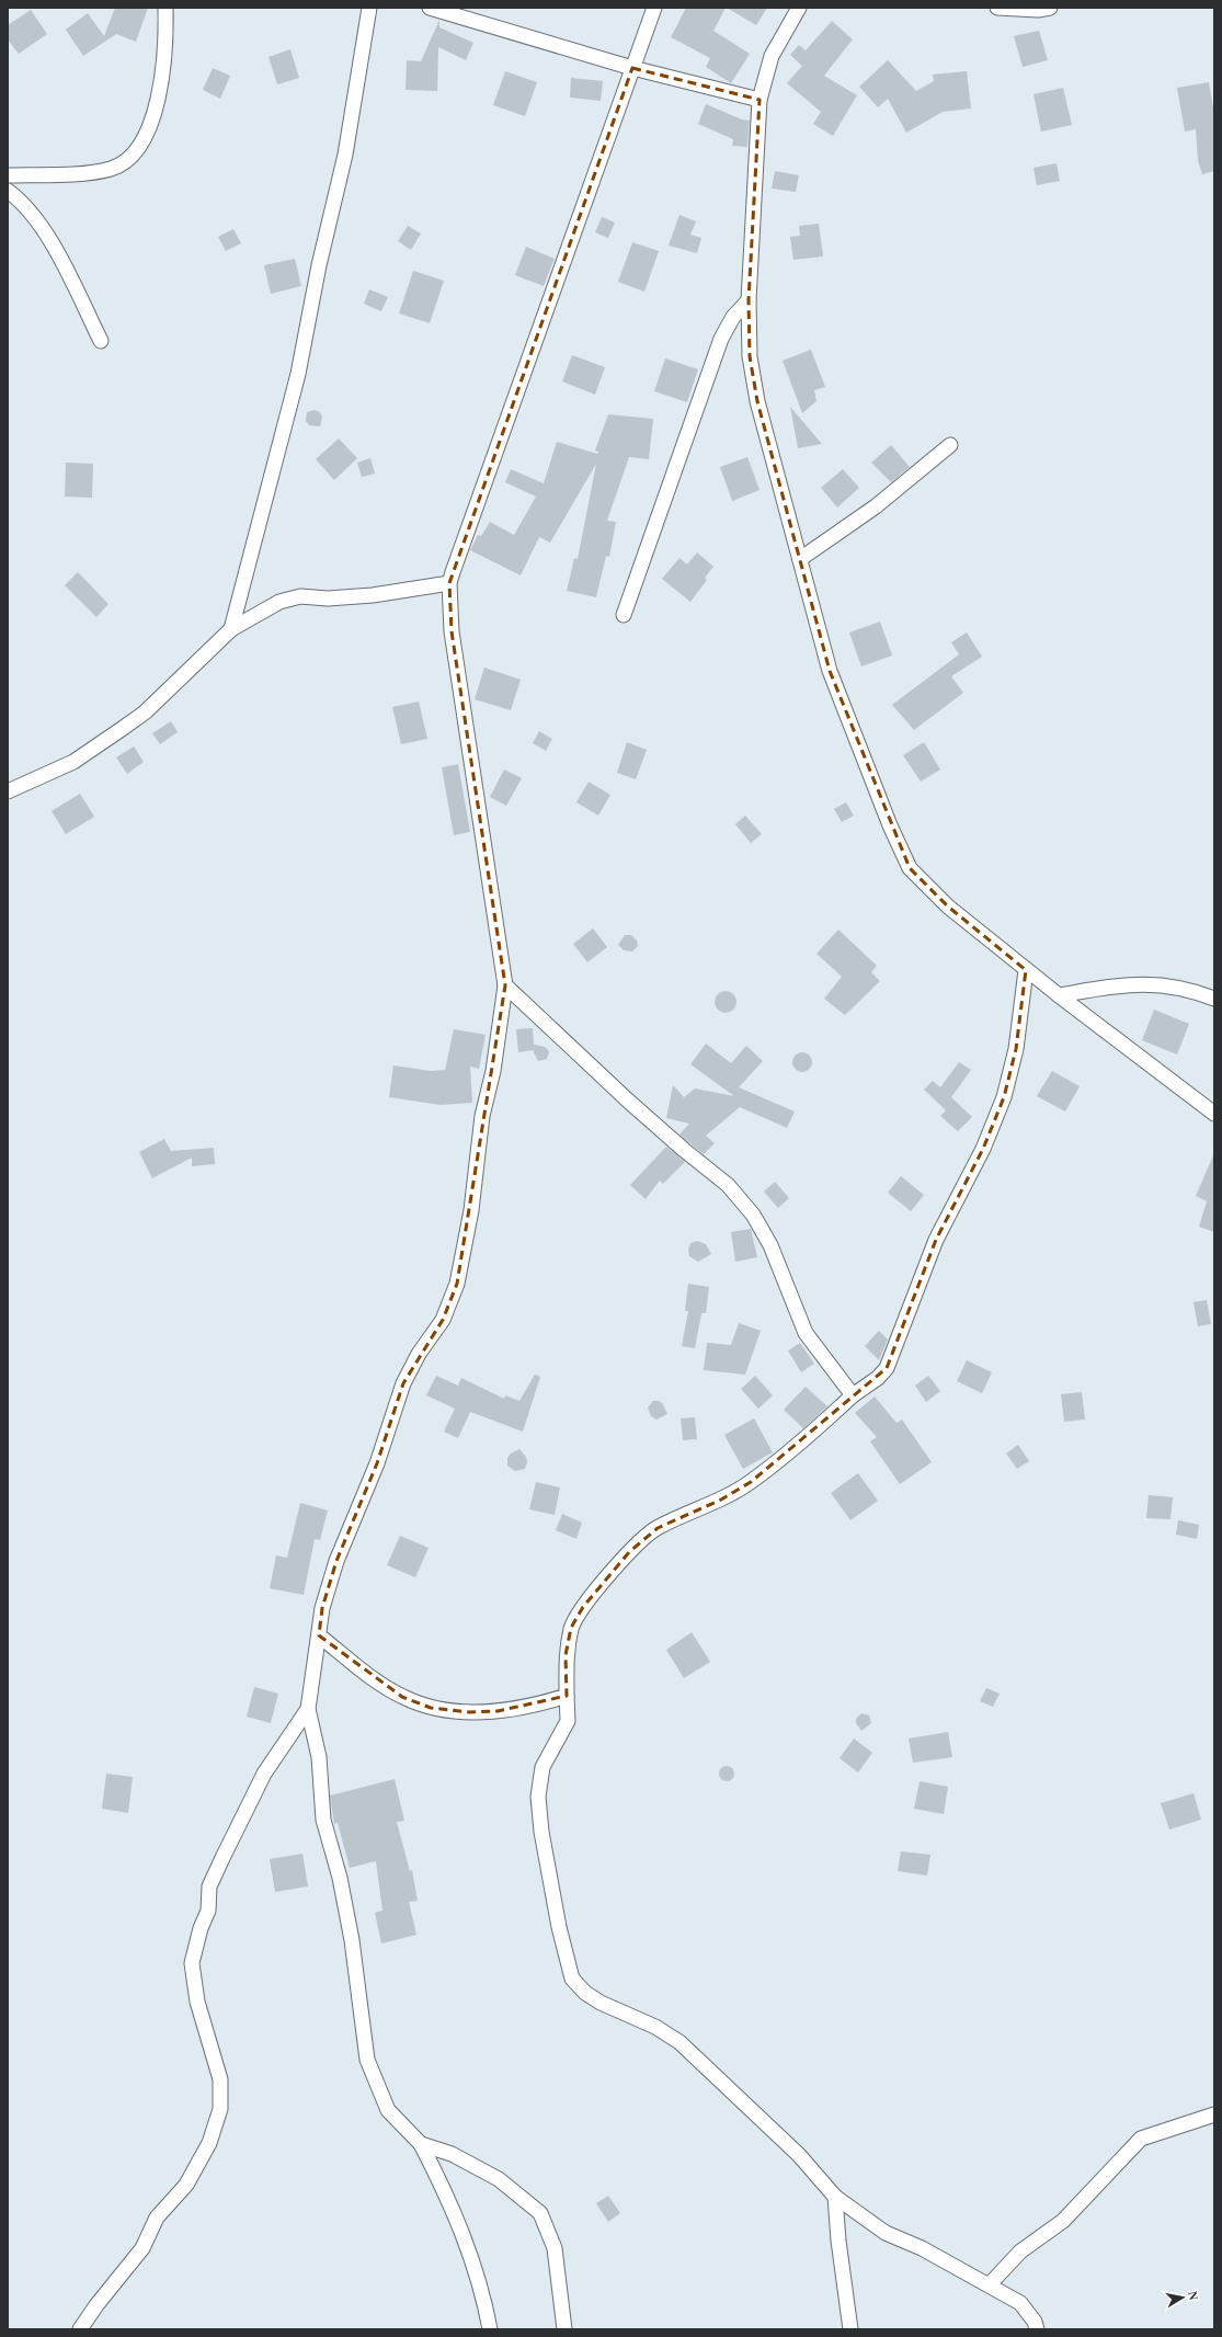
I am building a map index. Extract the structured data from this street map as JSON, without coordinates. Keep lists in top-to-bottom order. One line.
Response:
{"north":"right"}
